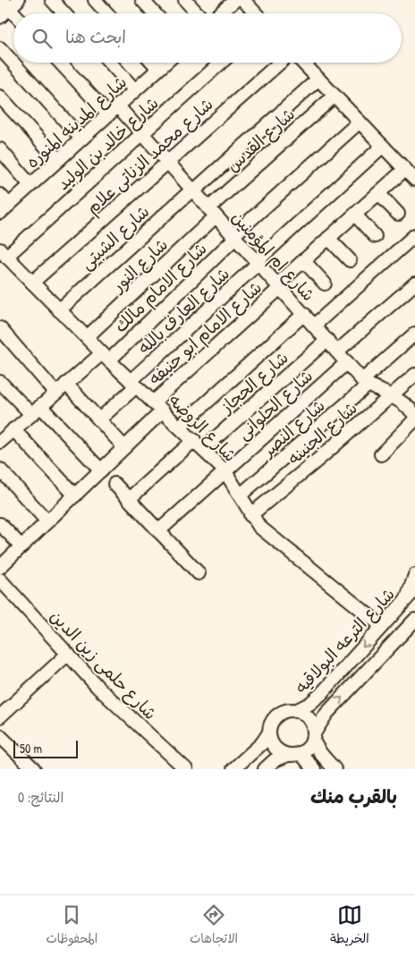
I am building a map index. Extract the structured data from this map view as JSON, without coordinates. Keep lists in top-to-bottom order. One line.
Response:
{"streets":{"street":["شارع المدينه المنوره","شارع القدس","شارع خالد بن الوليد","شارع محمد الزناتى علام","شارع الشبتى","شارع ام المؤمنين","شارع النور","شارع الامام مالك","شارع العارف بالله","شارع الامام ابو حنيفه","شارع الحجاز","شارع الحلوانى","شارع الروضه","شارع النصر","شارع الجنينه","شارع الترعه البولاقيه","شارع حلمى زين الدين"]},"crossings":[["شارع المدينه المنوره","شارع ام المؤمنين"],["شارع القدس","شارع ام المؤمنين"],["شارع القدس","شارع النور"],["شارع خالد بن الوليد","شارع ام المؤمنين"],["شارع خالد بن الوليد","شارع الروضه"],["شارع محمد الزناتى علام","شارع ام المؤمنين"],["شارع محمد الزناتى علام","شارع الروضه"],["شارع الشبتى","شارع ام المؤمنين"],["شارع الشبتى","شارع الروضه"],["شارع ام المؤمنين","شارع النور"],["شارع ام المؤمنين","شارع الامام مالك"],["شارع ام المؤمنين","شارع العارف بالله"],["شارع ام المؤمنين","شارع الامام ابو حنيفه"],["شارع ام المؤمنين","شارع الحجاز"],["شارع ام المؤمنين","شارع الحلوانى"],["شارع ام المؤمنين","شارع النصر"],["شارع ام المؤمنين","شارع الجنينه"],["شارع النور","شارع الروضه"],["شارع الامام مالك","شارع الروضه"],["شارع العارف بالله","شارع الروضه"],["شارع الامام ابو حنيفه","شارع الروضه"],["شارع الحجاز","شارع الروضه"],["شارع الحلوانى","شارع الروضه"],["شارع الروضه","شارع النصر"],["شارع الروضه","شارع الجنينه"],["شارع الروضه","شارع الترعه البولاقيه"]],"scale_bar":"50 m","page":{"search":"ابحث هنا","scale":"50 m","heading":["بالقرب منك","النتائج: 0"],"nav":["الخريطة","الاتجاهات","المحفوظات"]}}
